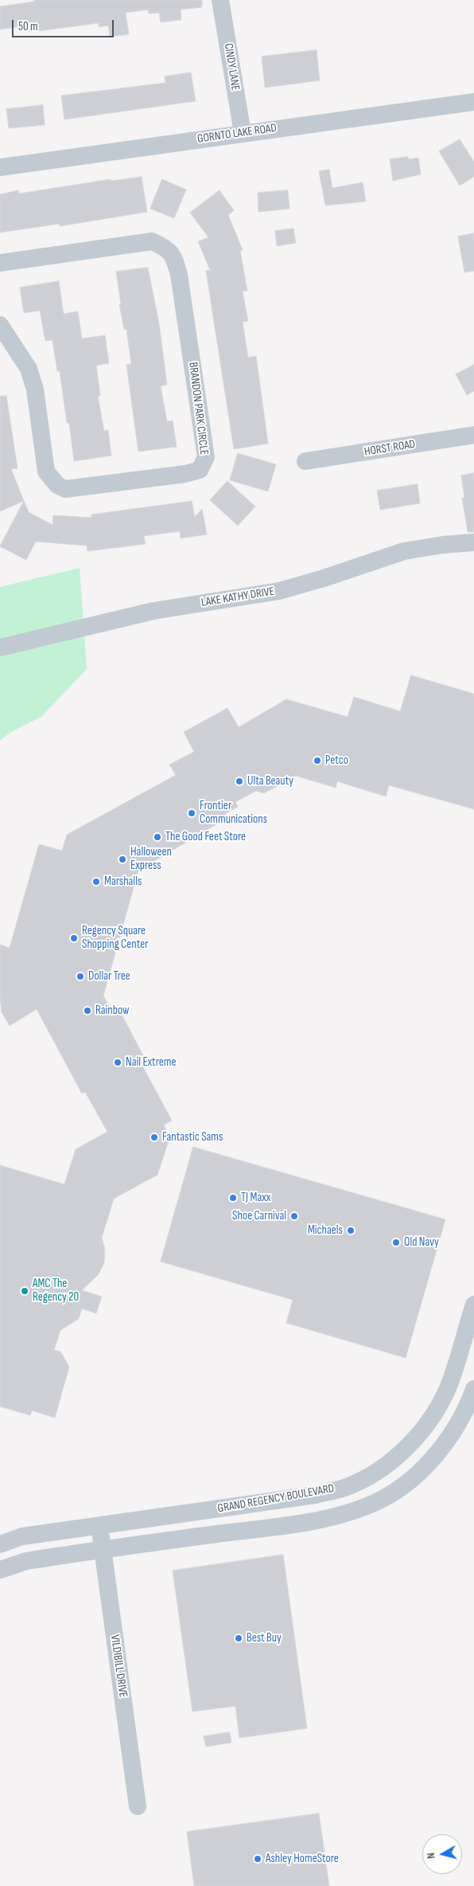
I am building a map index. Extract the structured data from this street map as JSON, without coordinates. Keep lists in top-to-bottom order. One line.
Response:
{"streets":{"street":["CINDY LANE","GORNTO LAKE ROAD","BRANDON PARK CIRCLE","HORST ROAD","LAKE KATHY DRIVE","GRAND REGENCY BOULEVARD","VILDIBILL DRIVE"]},"crossings":[["CINDY LANE","GORNTO LAKE ROAD"],["GRAND REGENCY BOULEVARD","VILDIBILL DRIVE"]],"places":["Petco","Ulta Beauty","Frontier Communications","The Good Feet Store","Halloween Express","Marshalls","Regency Square Shopping Center","Dollar Tree","Rainbow","Nail Extreme","Fantastic Sams","TJ Maxx","Shoe Carnival","Michaels","Old Navy","AMC The Regency 20","Best Buy","Ashley HomeStore"],"scale_bar":"50 m","north":"left"}
